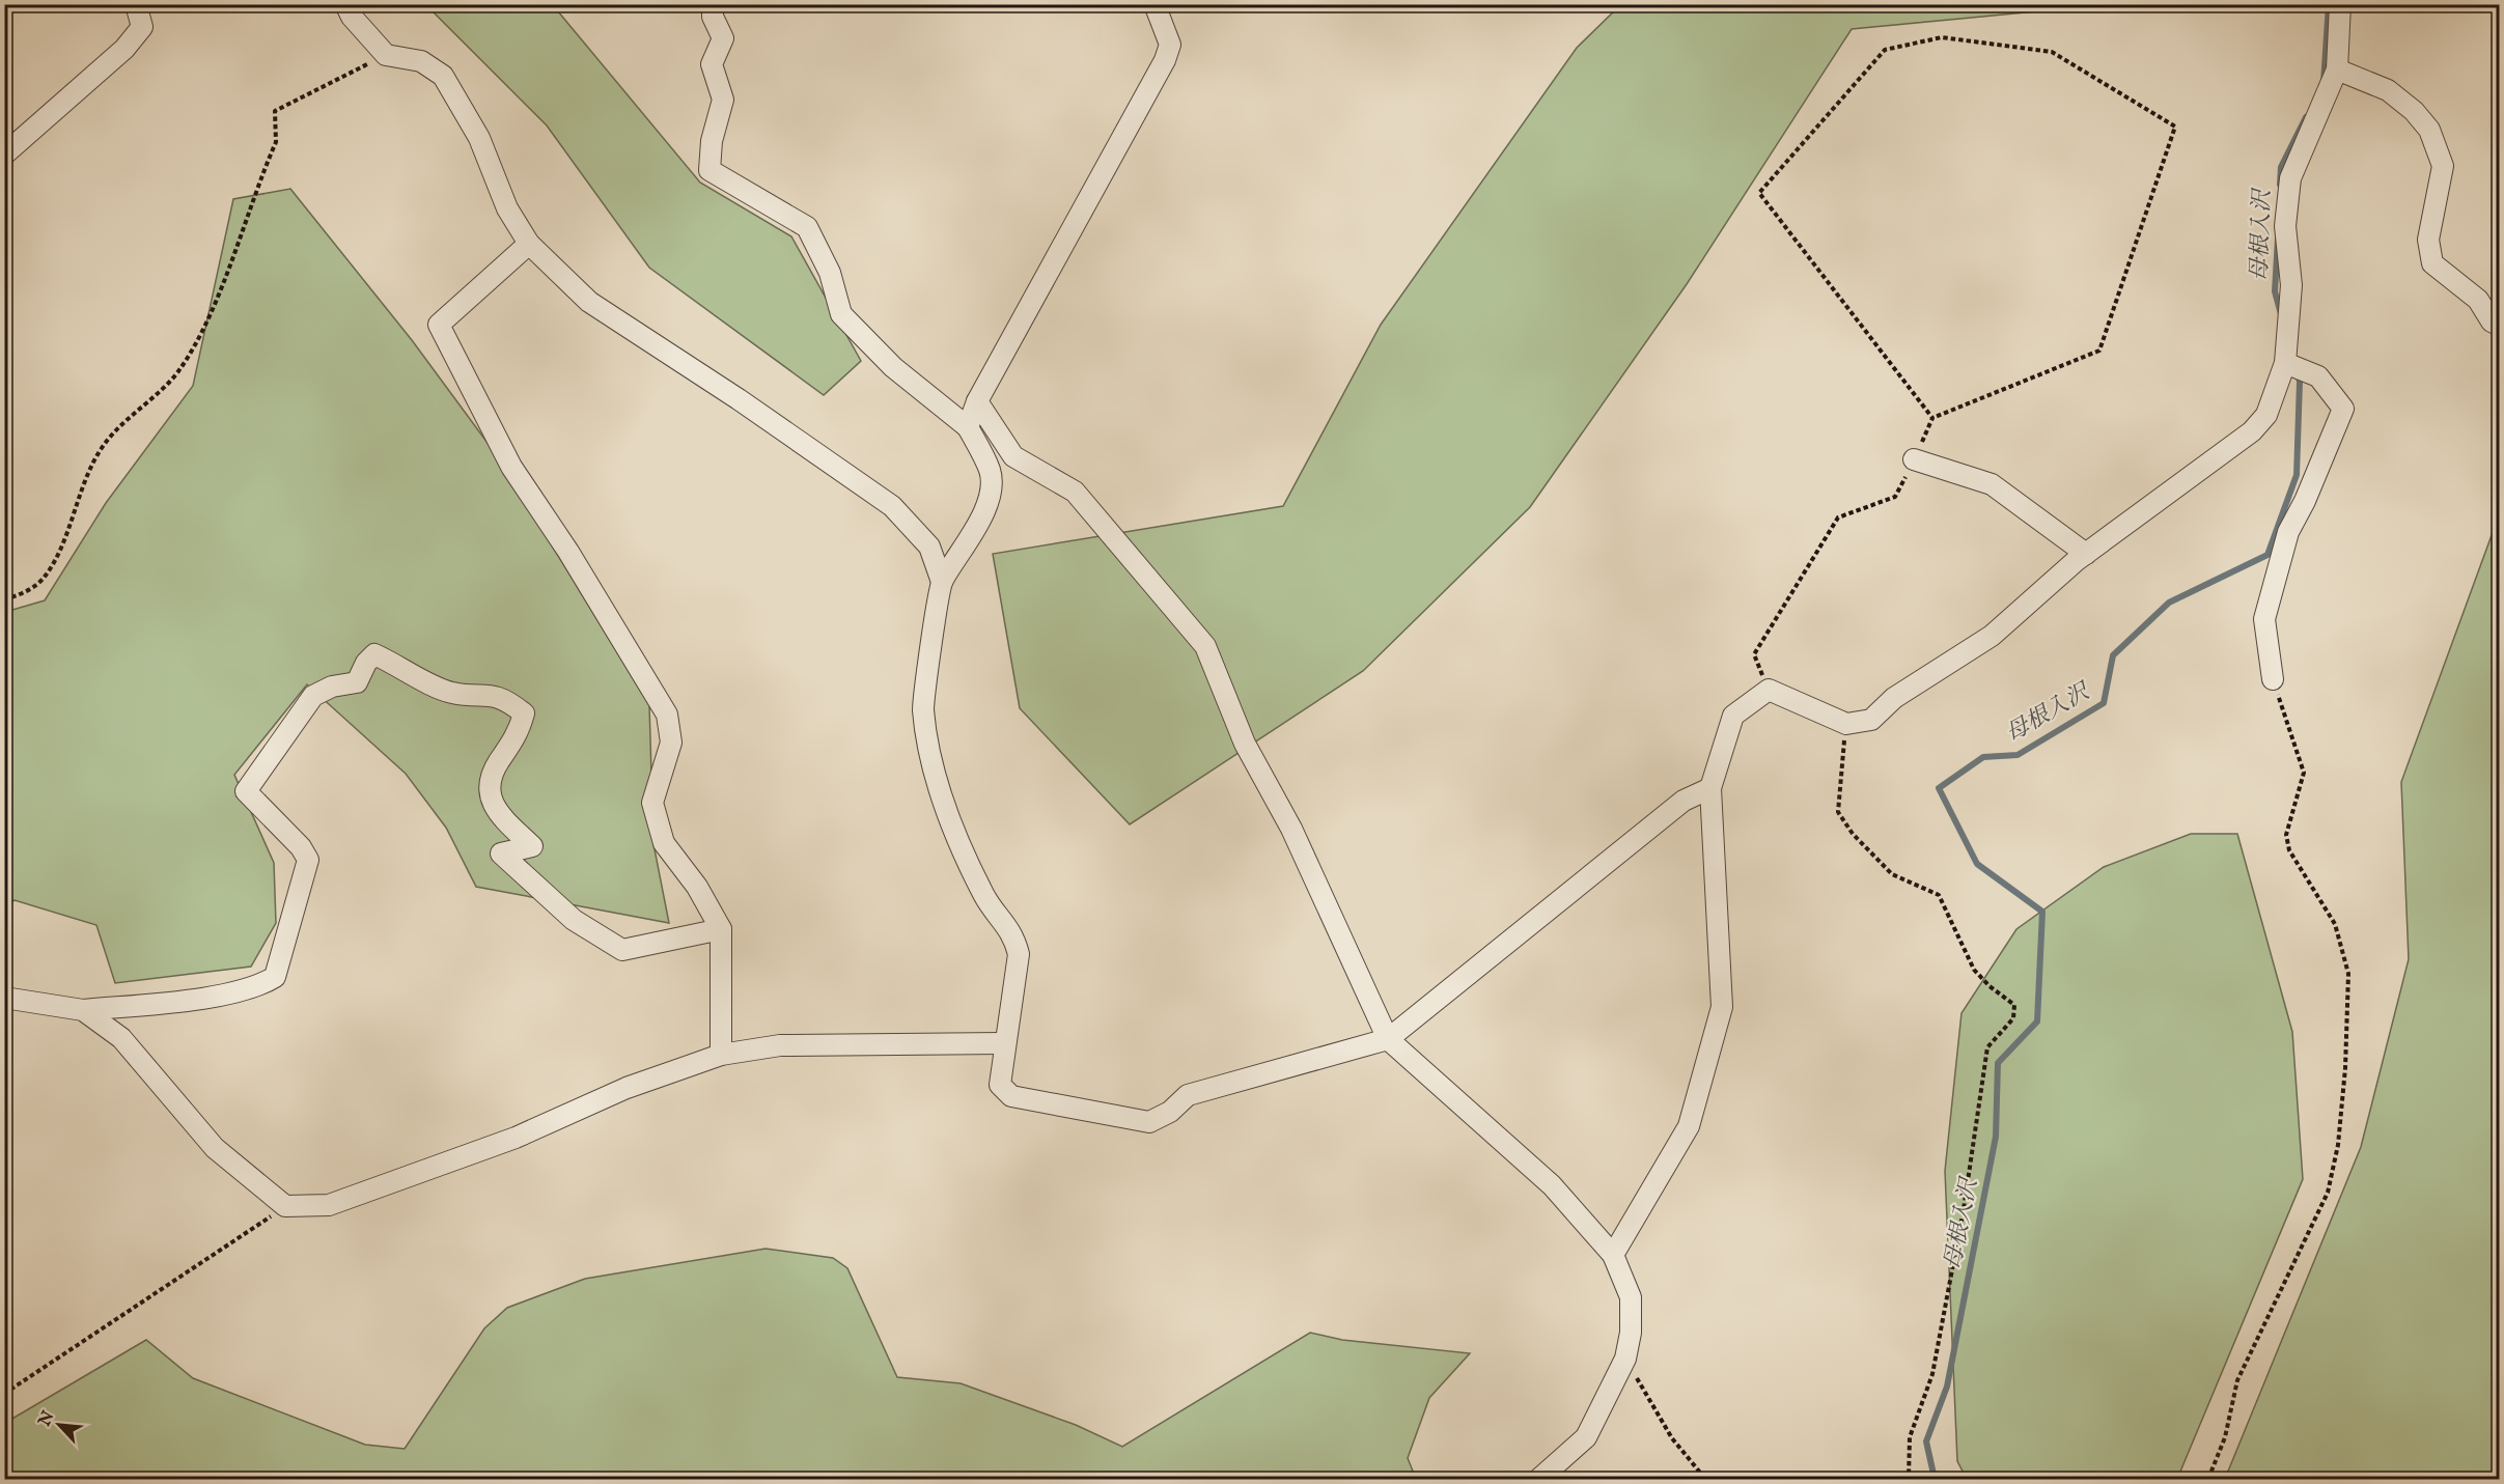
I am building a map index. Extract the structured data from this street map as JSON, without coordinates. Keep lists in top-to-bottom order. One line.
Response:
{"water":["母根入沢"],"north":"top left"}
